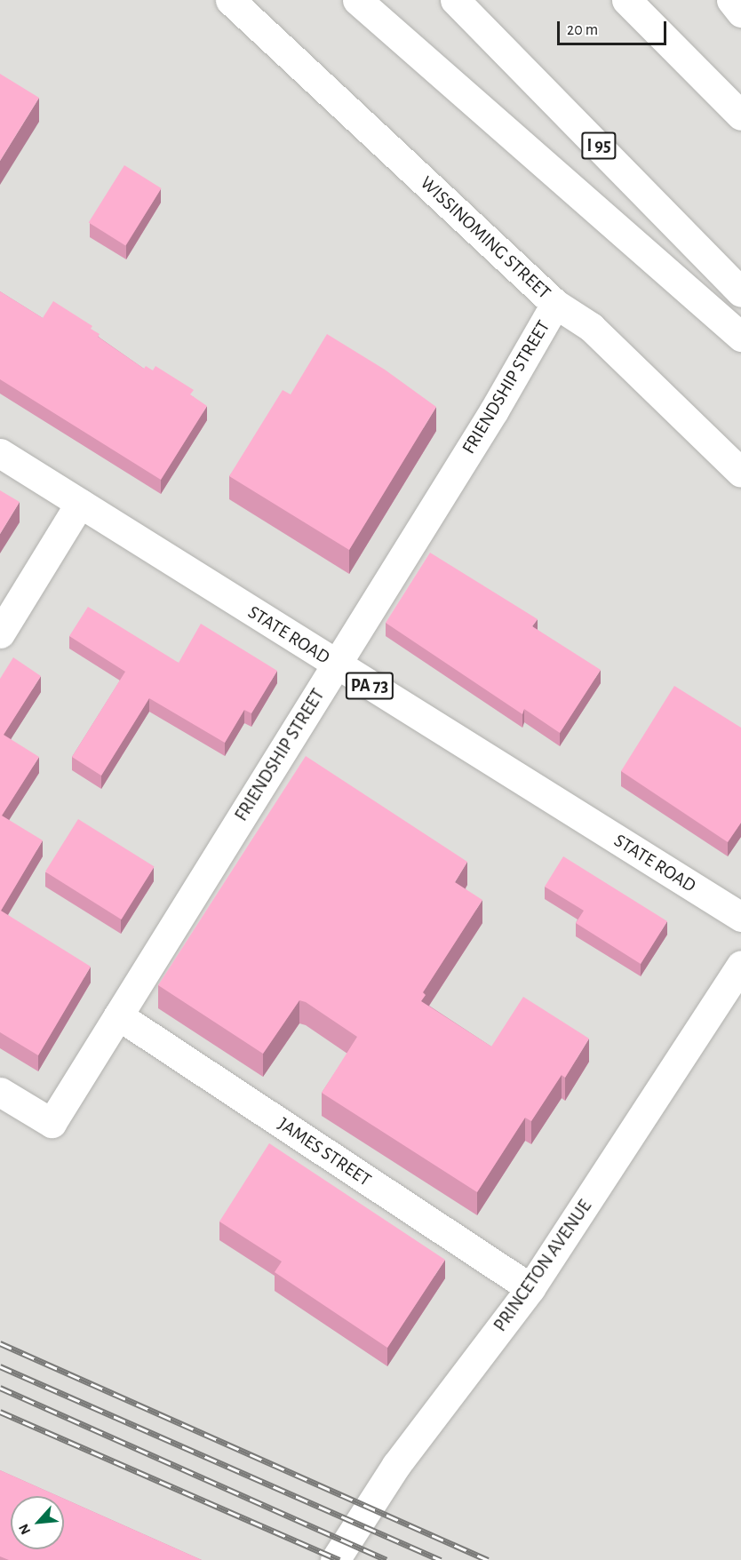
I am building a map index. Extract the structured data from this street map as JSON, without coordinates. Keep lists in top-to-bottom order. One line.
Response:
{"streets":{"main road":["I 95","WISSINOMING STREET","FRIENDSHIP STREET","STATE ROAD","PA 73","JAMES STREET","PRINCETON AVENUE"]},"crossings":[["WISSINOMING STREET","FRIENDSHIP STREET"],["FRIENDSHIP STREET","STATE ROAD"],["FRIENDSHIP STREET","JAMES STREET"],["JAMES STREET","PRINCETON AVENUE"]],"scale_bar":"20 m","north":"bottom left"}
